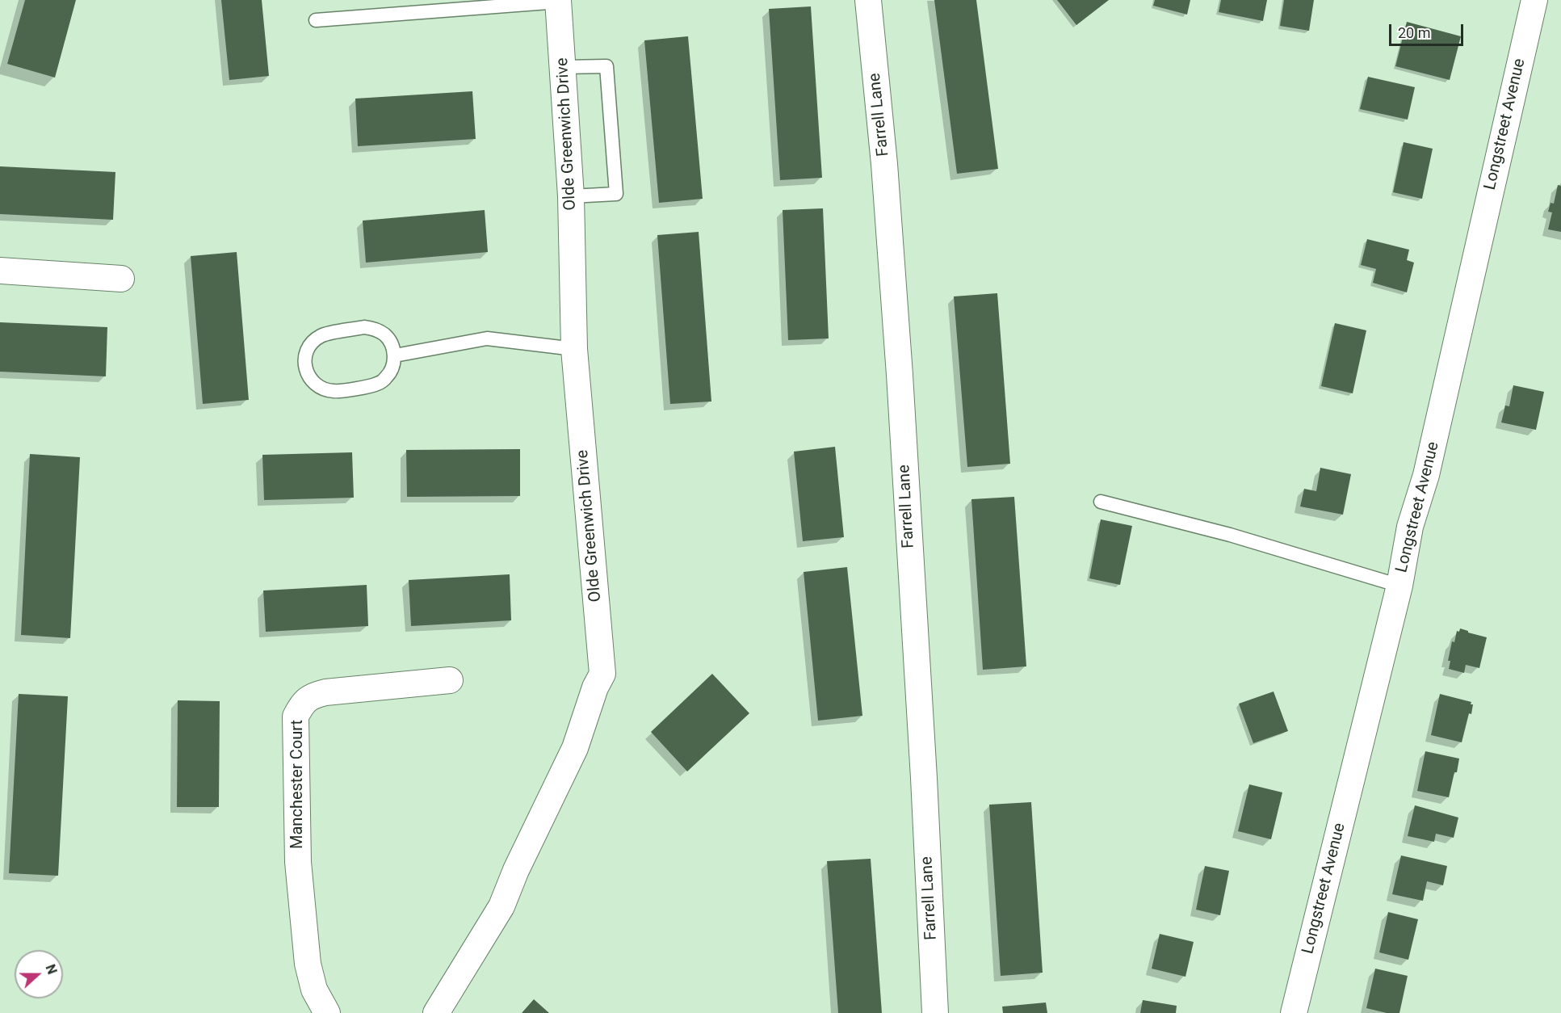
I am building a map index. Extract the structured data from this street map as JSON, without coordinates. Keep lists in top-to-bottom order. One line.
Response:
{"streets":{"street":["Farrell Lane","Longstreet Avenue","Olde Greenwich Drive","Manchester Court"]},"scale_bar":"20 m","north":"right"}
